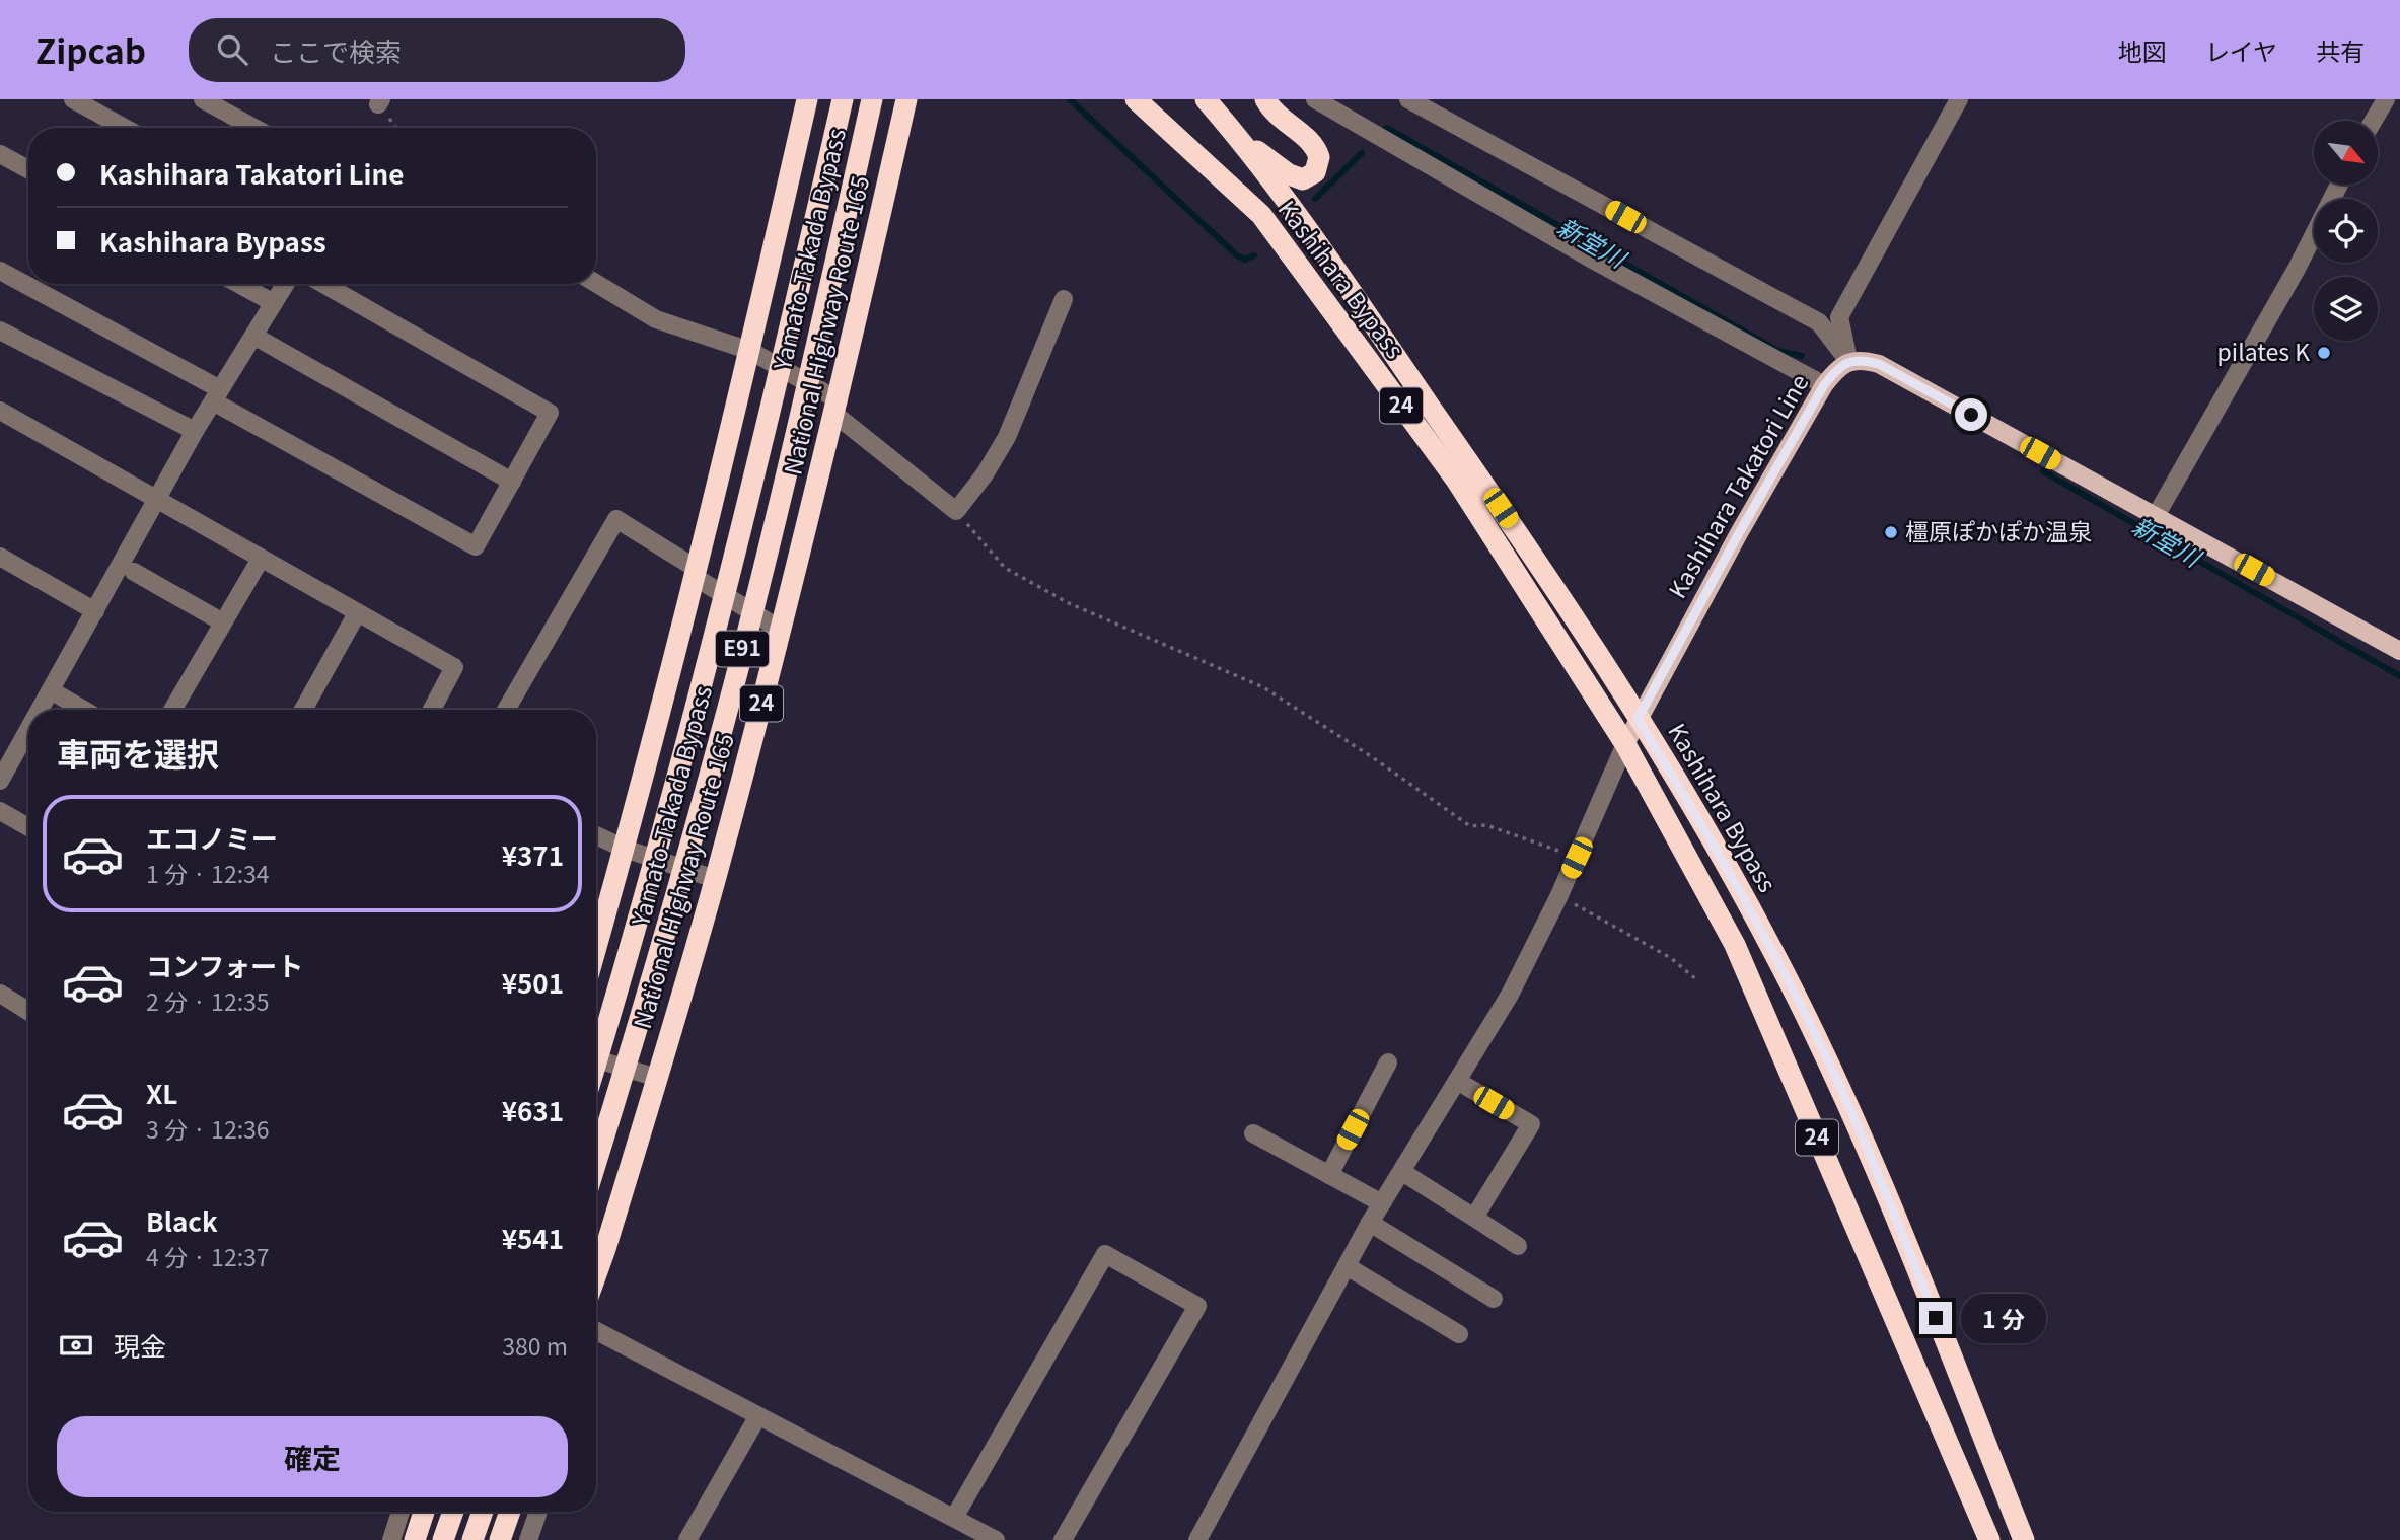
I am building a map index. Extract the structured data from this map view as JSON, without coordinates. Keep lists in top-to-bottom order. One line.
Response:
{"streets":{"highway":["Yamato-Takada Bypass","Kashihara Bypass","National Highway Route 165","24","E91"],"main road":["Kashihara Takatori Line"]},"crossings":[["Kashihara Bypass","Kashihara Takatori Line"]],"water":["新堂川"],"places":["pilates K","橿原ぽかぽか温泉"],"north":"bottom right","page":{"header":"Zipcab","search":"ここで検索","nav":["地図","レイヤ","共有"],"banner":["Kashihara Takatori Line","Kashihara Bypass"],"heading":"車両を選択","list":[{"name":"エコノミー","note":"1 分 · 12:34","value":"¥371"},{"name":"コンフォート","note":"2 分 · 12:35","value":"¥501"},{"name":"XL","note":"3 分 · 12:36","value":"¥631"},{"name":"Black","note":"4 分 · 12:37","value":"¥541"}],"bubble":"1 分","pay":["現金","380 m"],"buttons":"確定"}}
